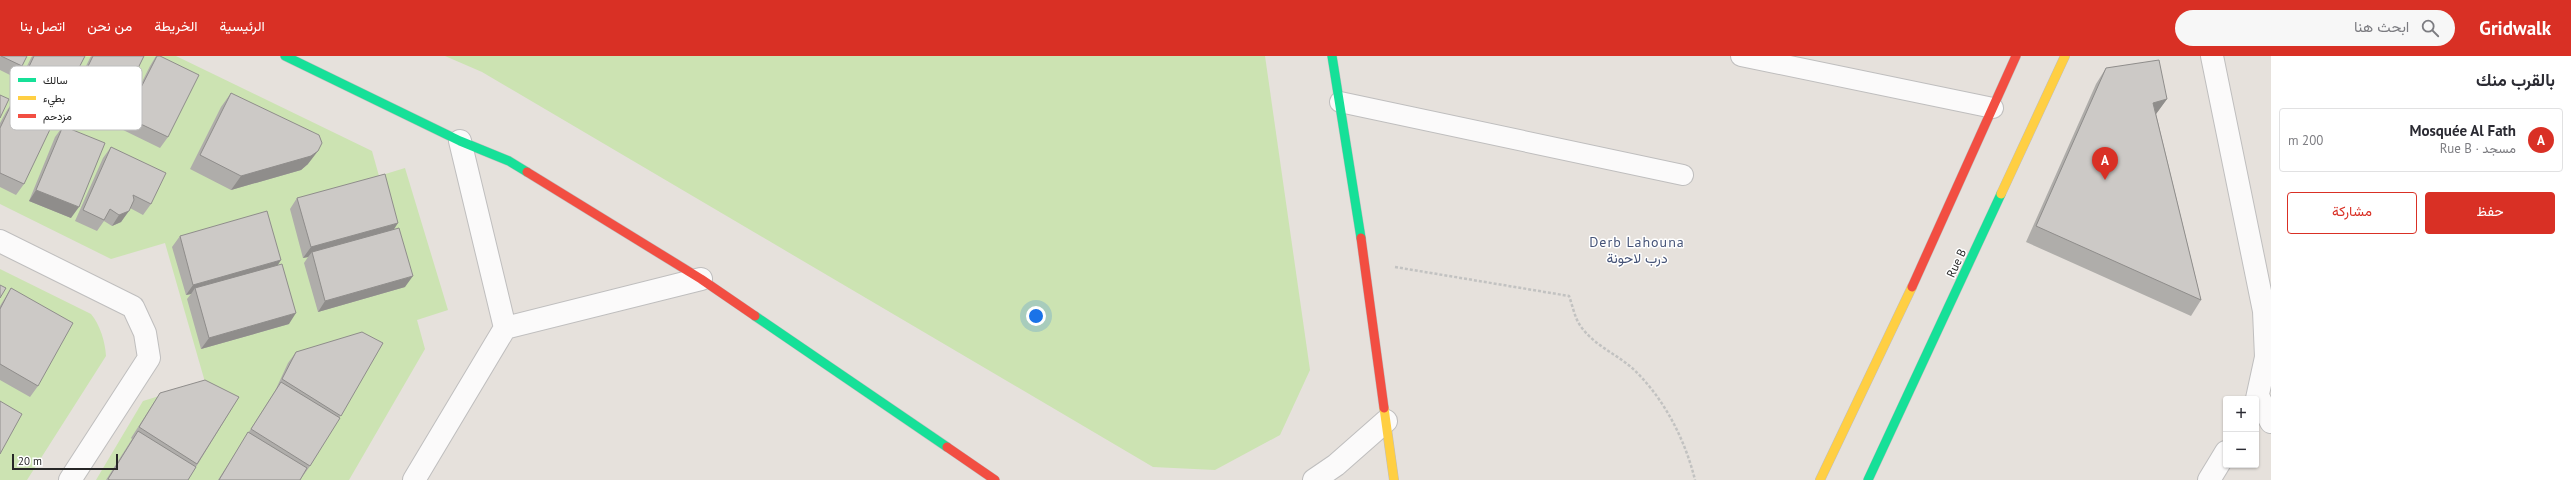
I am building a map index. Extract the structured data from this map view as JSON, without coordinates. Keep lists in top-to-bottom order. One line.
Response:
{"streets":{"street":["Rue B"]},"districts":["Derb Lahouna درب لاحونة"],"legend":["سالك","بطيء","مزدحم"],"scale_bar":"20 m","page":{"header":"Gridwalk","search":"ابحث هنا","nav":["الرئيسية","الخريطة","من نحن","اتصل بنا"],"heading":"بالقرب منك","list":[{"mark":"A","name":"Mosquée Al Fath","note":"مسجد · Rue B","value":"200 m"}],"pins":"A","buttons":["حفظ","مشاركة"],"map_buttons":["+","−"],"scale":"20 m"}}
